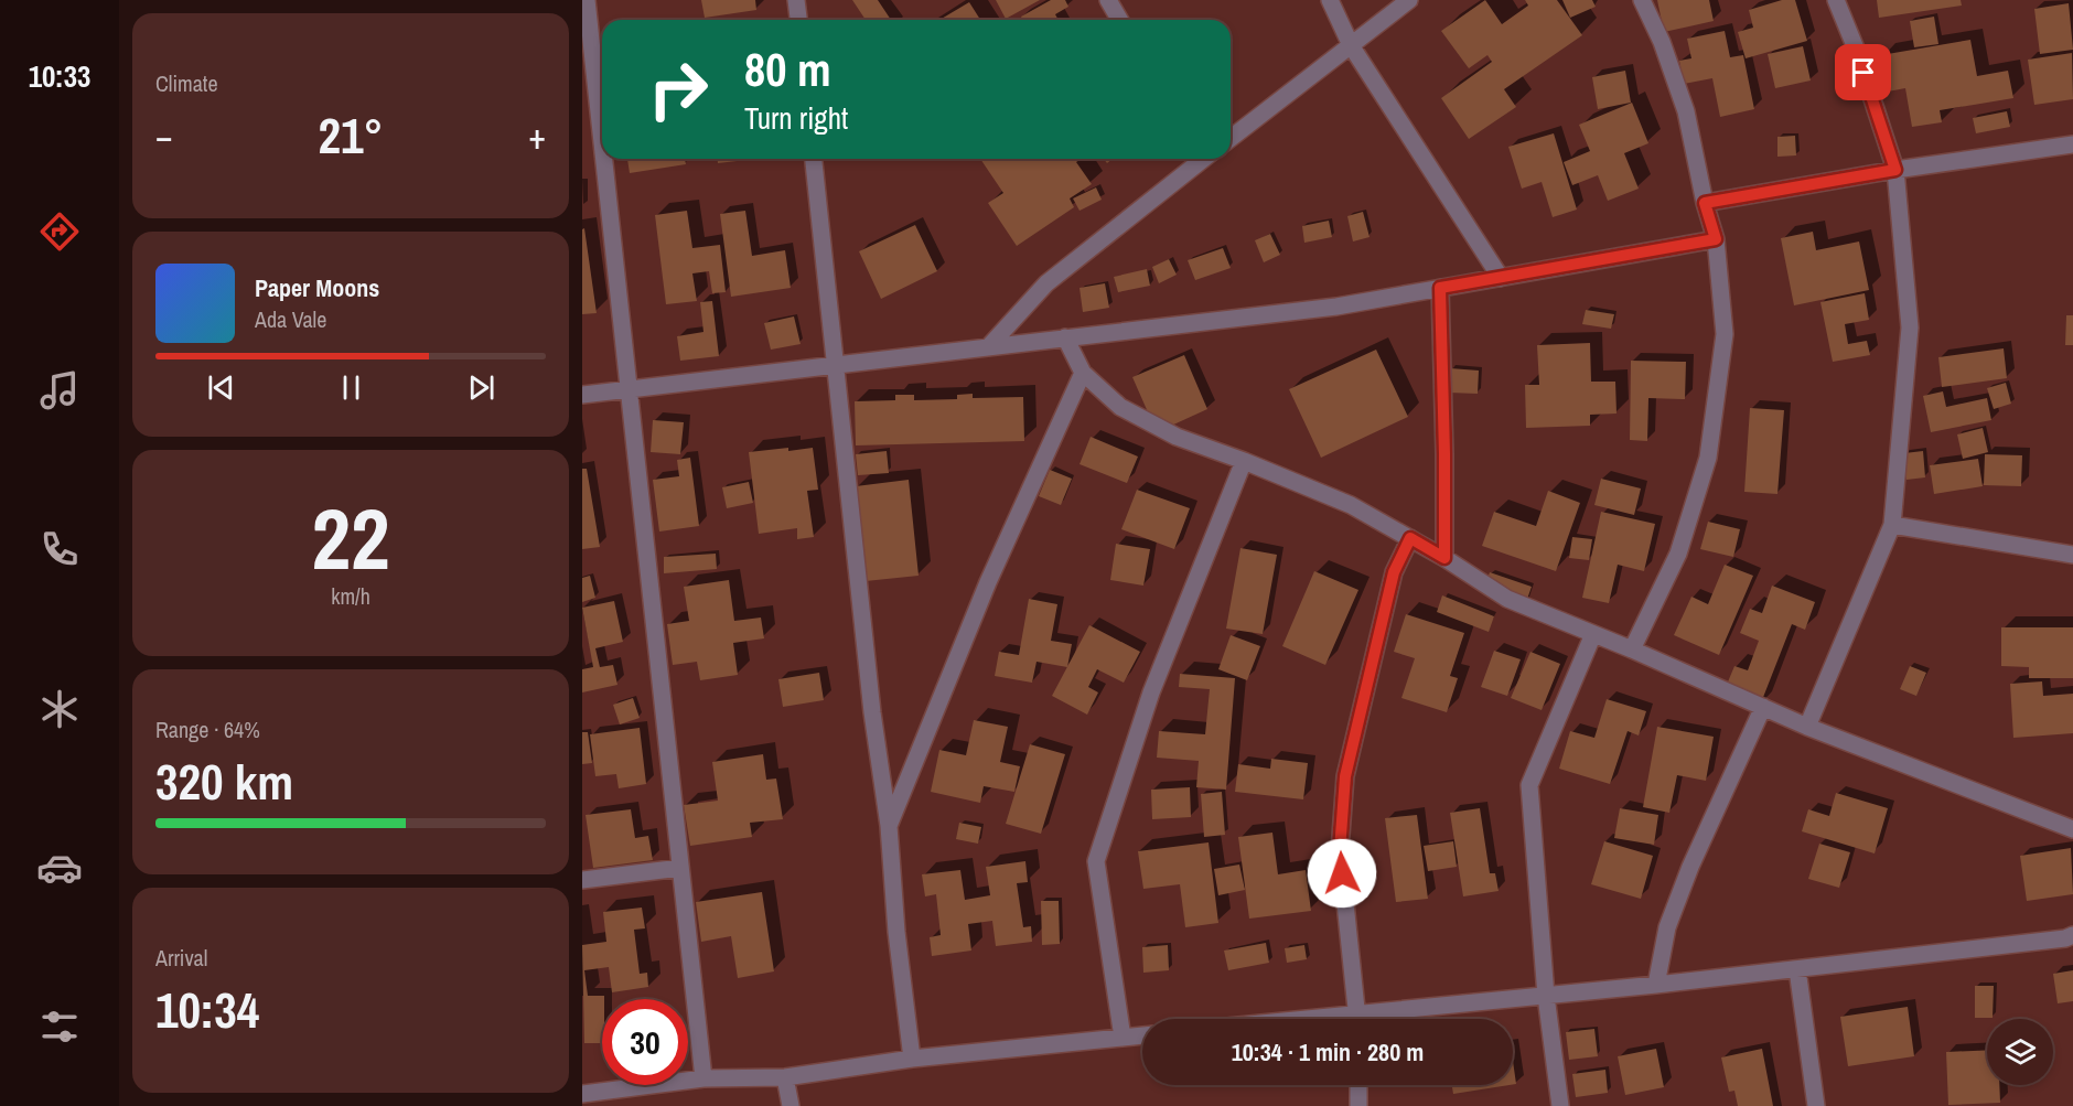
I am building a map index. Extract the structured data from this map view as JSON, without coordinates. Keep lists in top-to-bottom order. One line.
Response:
{"page":{"tabs":"10:33","tile":["Climate",["22","km/h"],["Range · 64%","320 km"],["Arrival","10:34"]],"turn":["80 m","Turn right"],"heat":["−","21°","+"],"song":["Paper Moons","Ada Vale"],"limit":"30","trip":"10:34 · 1 min · 280 m"}}
